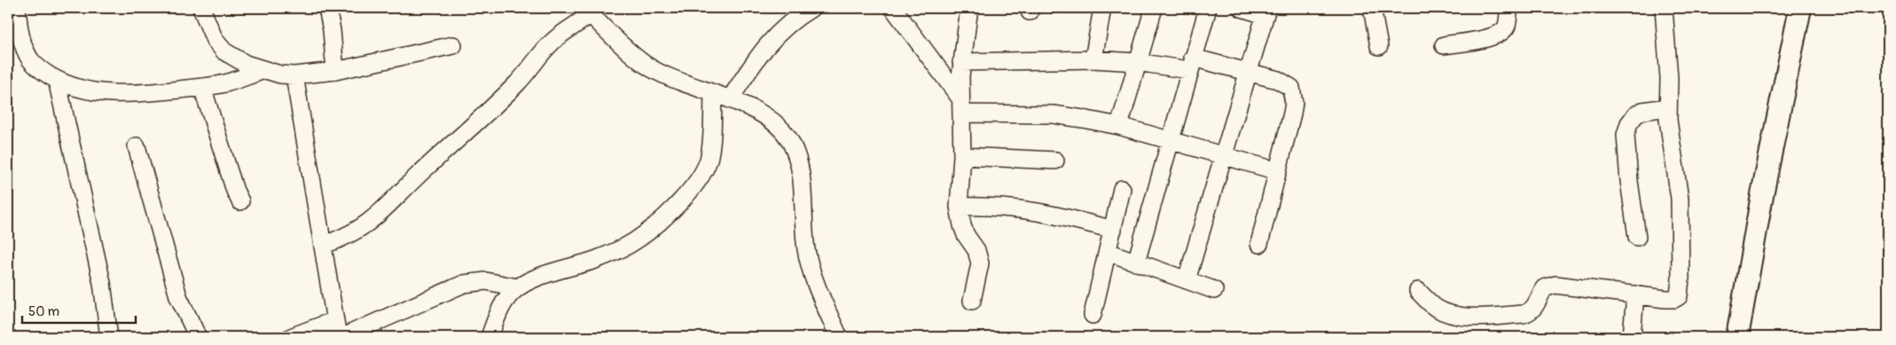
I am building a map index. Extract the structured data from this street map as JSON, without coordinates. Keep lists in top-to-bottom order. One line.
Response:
{"scale_bar":"50 m"}
